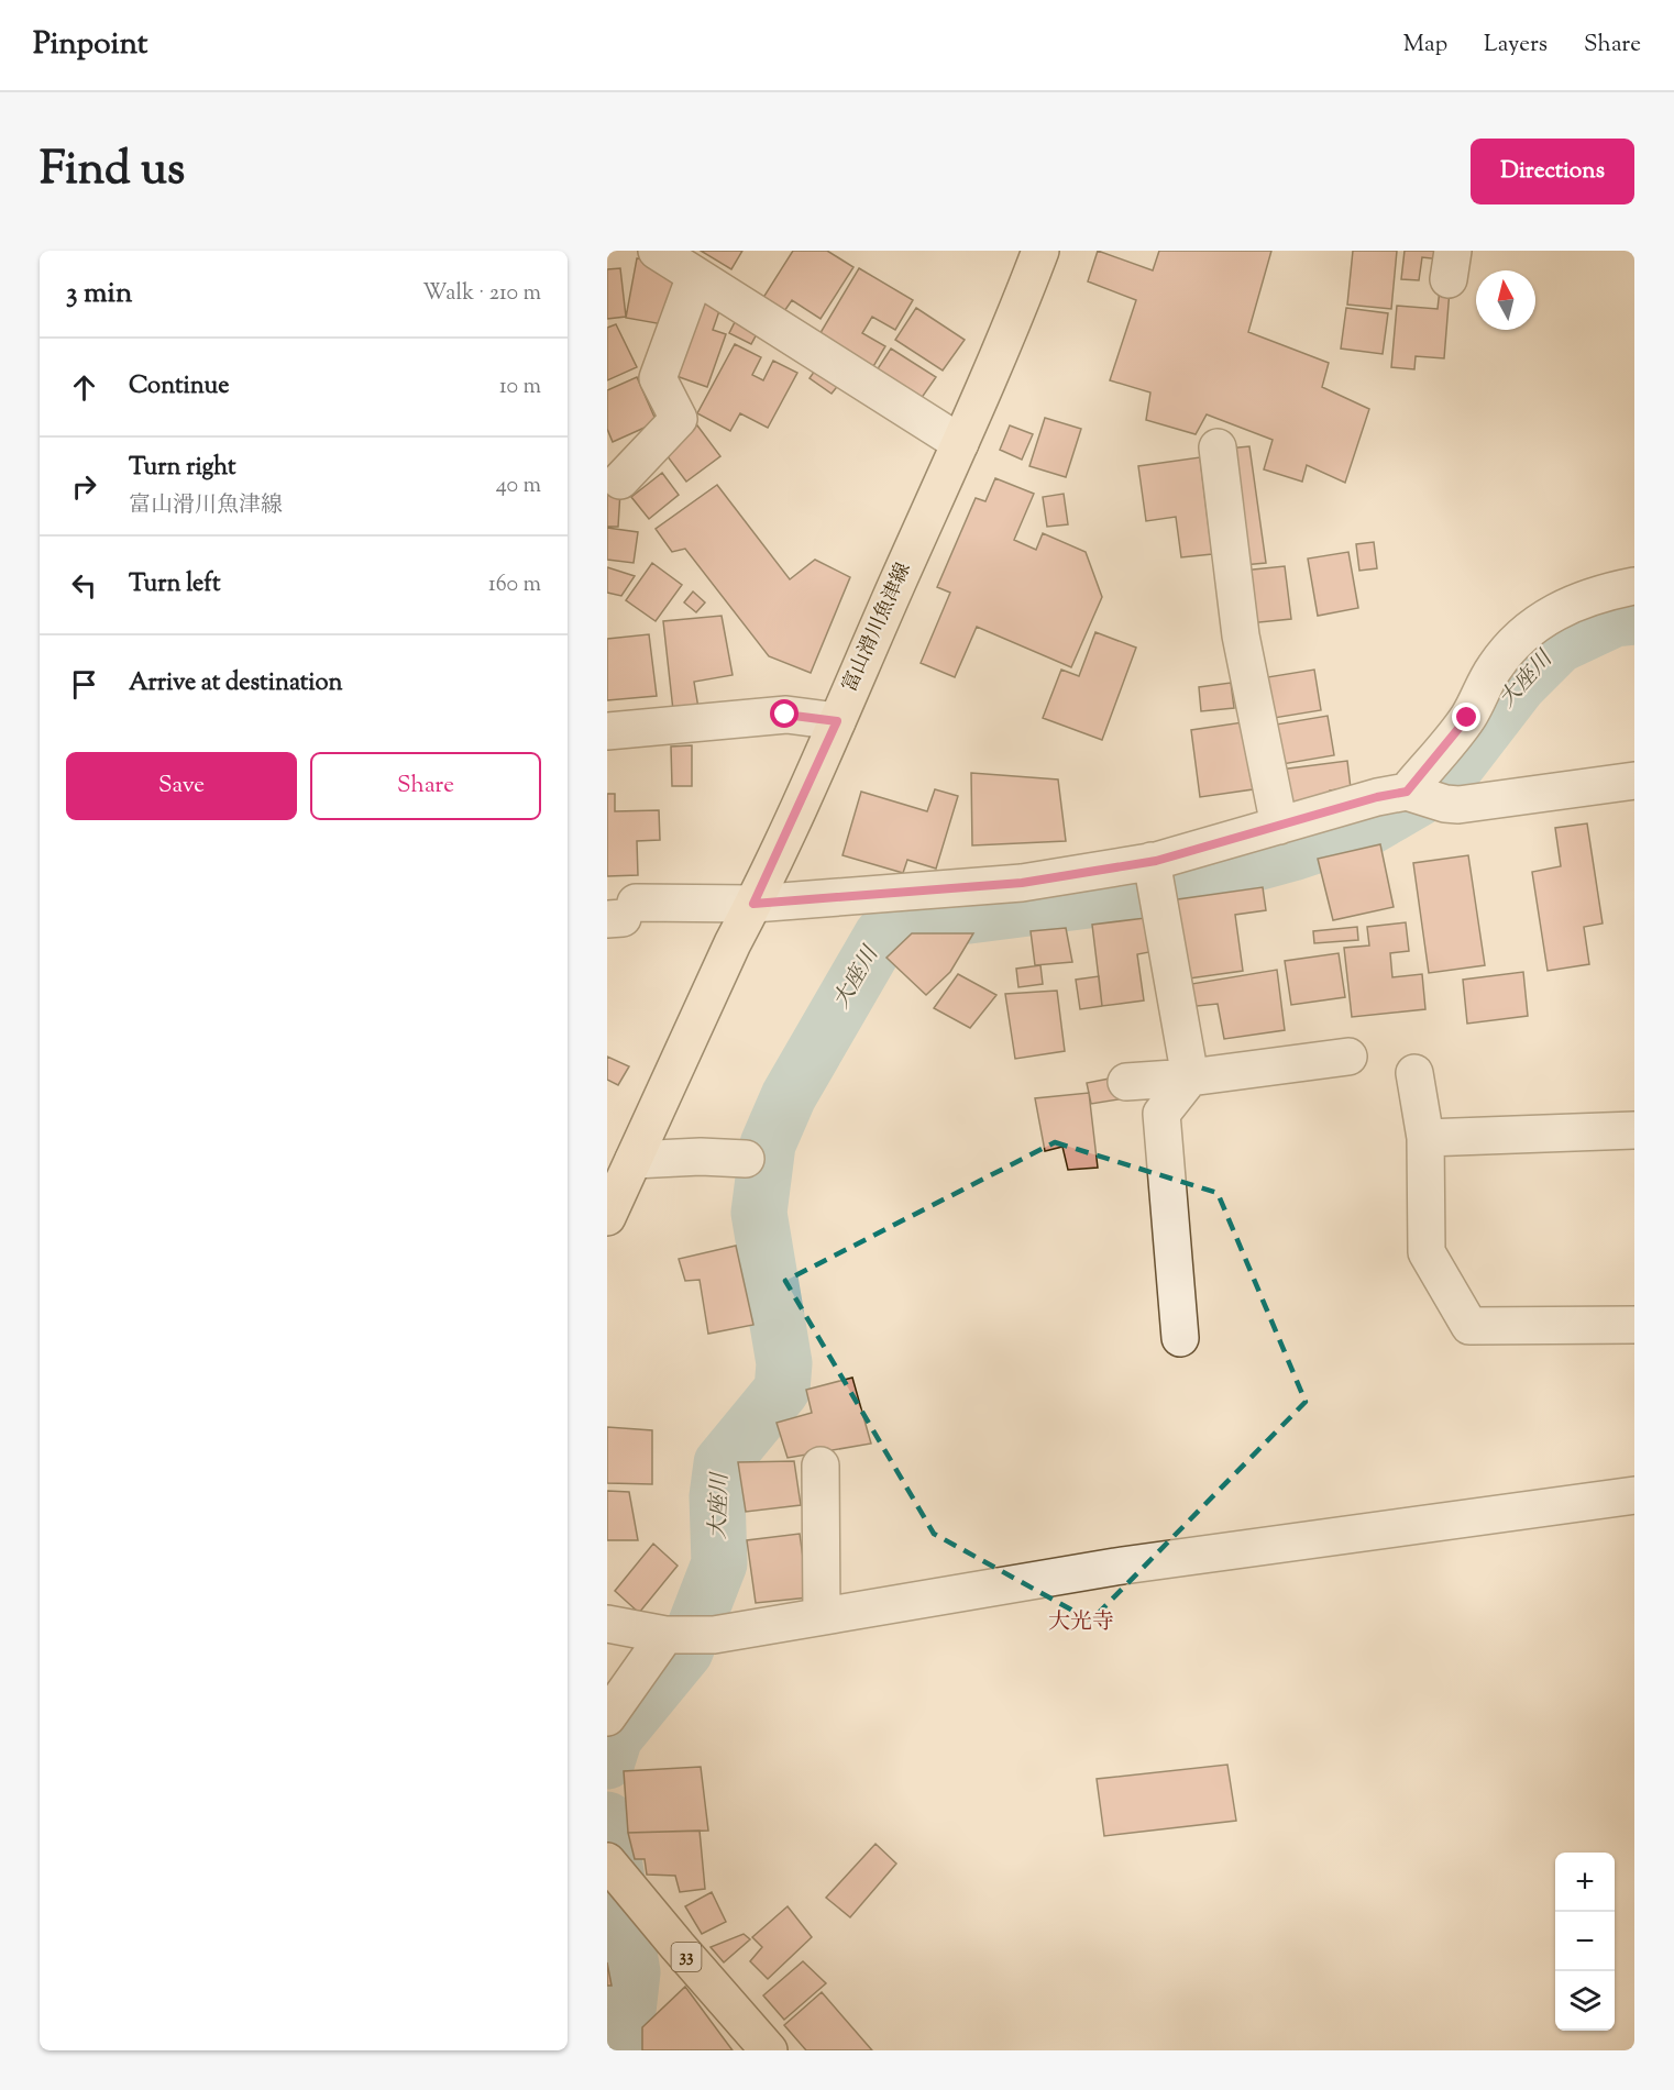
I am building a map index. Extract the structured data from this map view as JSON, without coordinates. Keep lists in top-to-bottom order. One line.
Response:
{"streets":{"main road":["富山滑川魚津線","33"]},"districts":["大光寺"],"water":["大座川"],"north":"top","page":{"header":"Pinpoint","nav":["Map","Layers","Share"],"title":"Find us","buttons":["Directions",["Save","Share"]],"heading":["3 min","Walk · 210 m"],"list":[["Continue","10 m"],["Turn right","富山滑川魚津線","40 m"],["Turn left","160 m"],"Arrive at destination"],"map_buttons":["+","−"]}}
